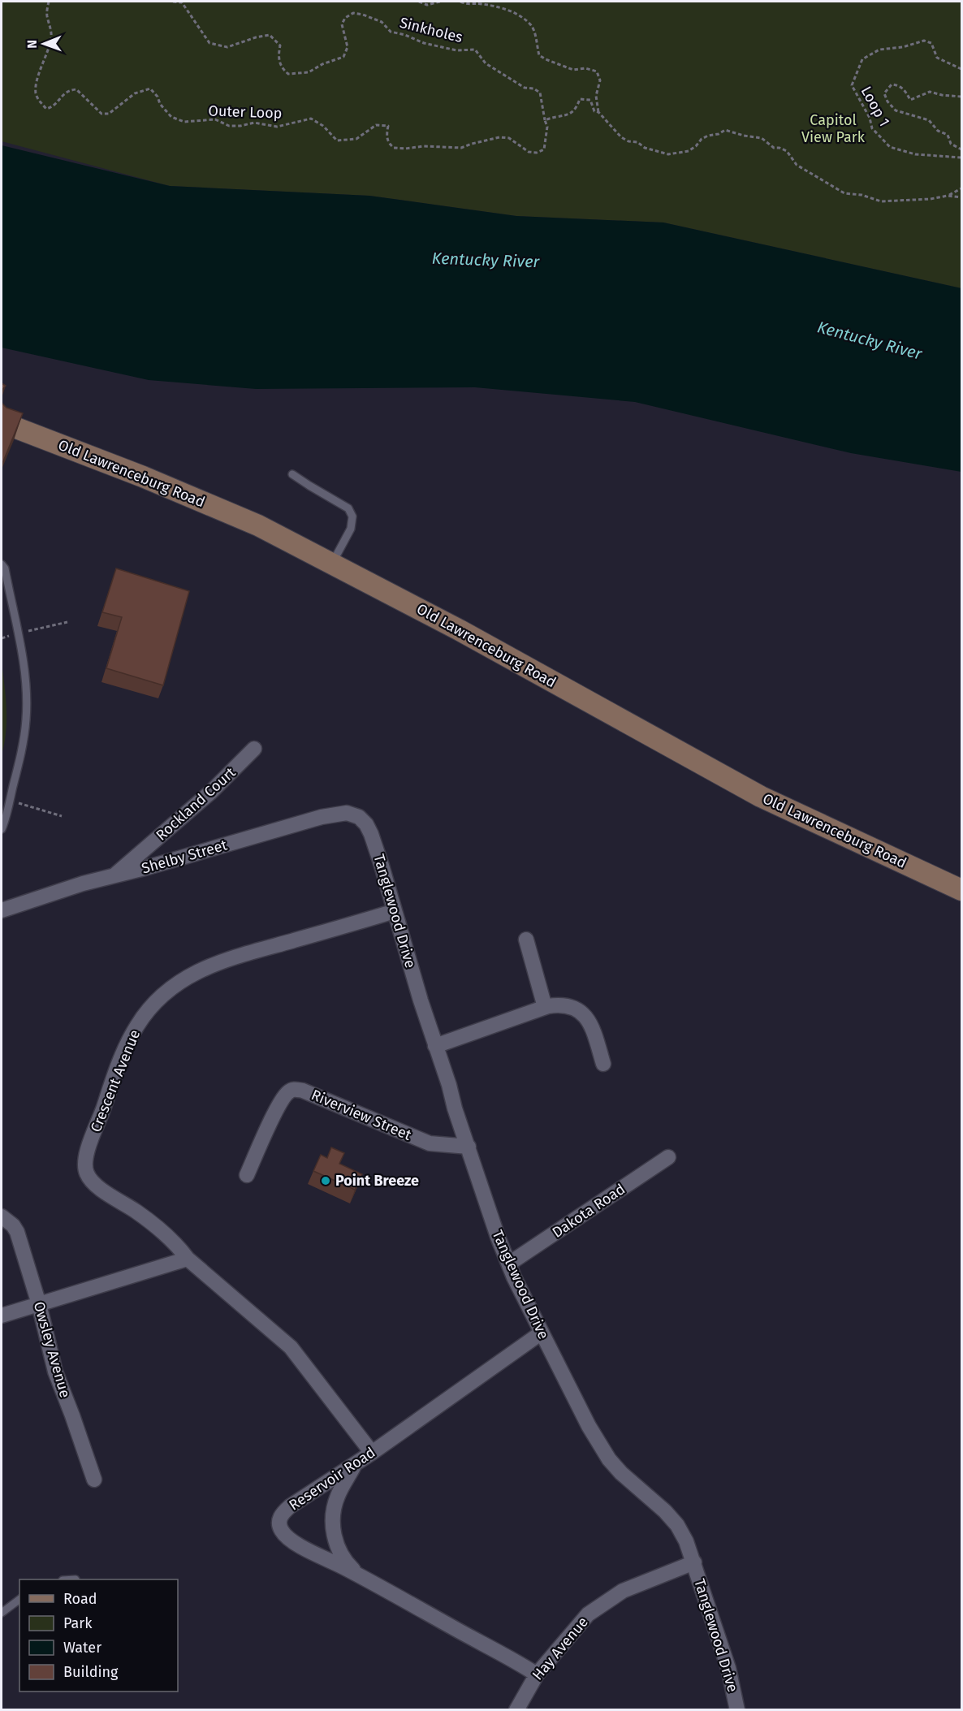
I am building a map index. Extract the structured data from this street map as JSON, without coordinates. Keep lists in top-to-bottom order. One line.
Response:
{"streets":{"main road":["Old Lawrenceburg Road"],"street":["Rockland Court","Shelby Street","Tanglewood Drive","Crescent Avenue","Riverview Street","Dakota Road","Owsley Avenue","Reservoir Road","Hay Avenue"],"path":["Sinkholes","Loop 1","Outer Loop"]},"crossings":[["Sinkholes","Outer Loop"],["Rockland Court","Shelby Street"],["Shelby Street","Tanglewood Drive"],["Tanglewood Drive","Crescent Avenue"],["Tanglewood Drive","Riverview Street"],["Tanglewood Drive","Dakota Road"],["Tanglewood Drive","Reservoir Road"],["Tanglewood Drive","Hay Avenue"],["Reservoir Road","Hay Avenue"]],"water":["Kentucky River"],"parks":["Capitol View Park"],"places":["Point Breeze"],"legend":["Road","Park","Water","Building"],"north":"left"}
